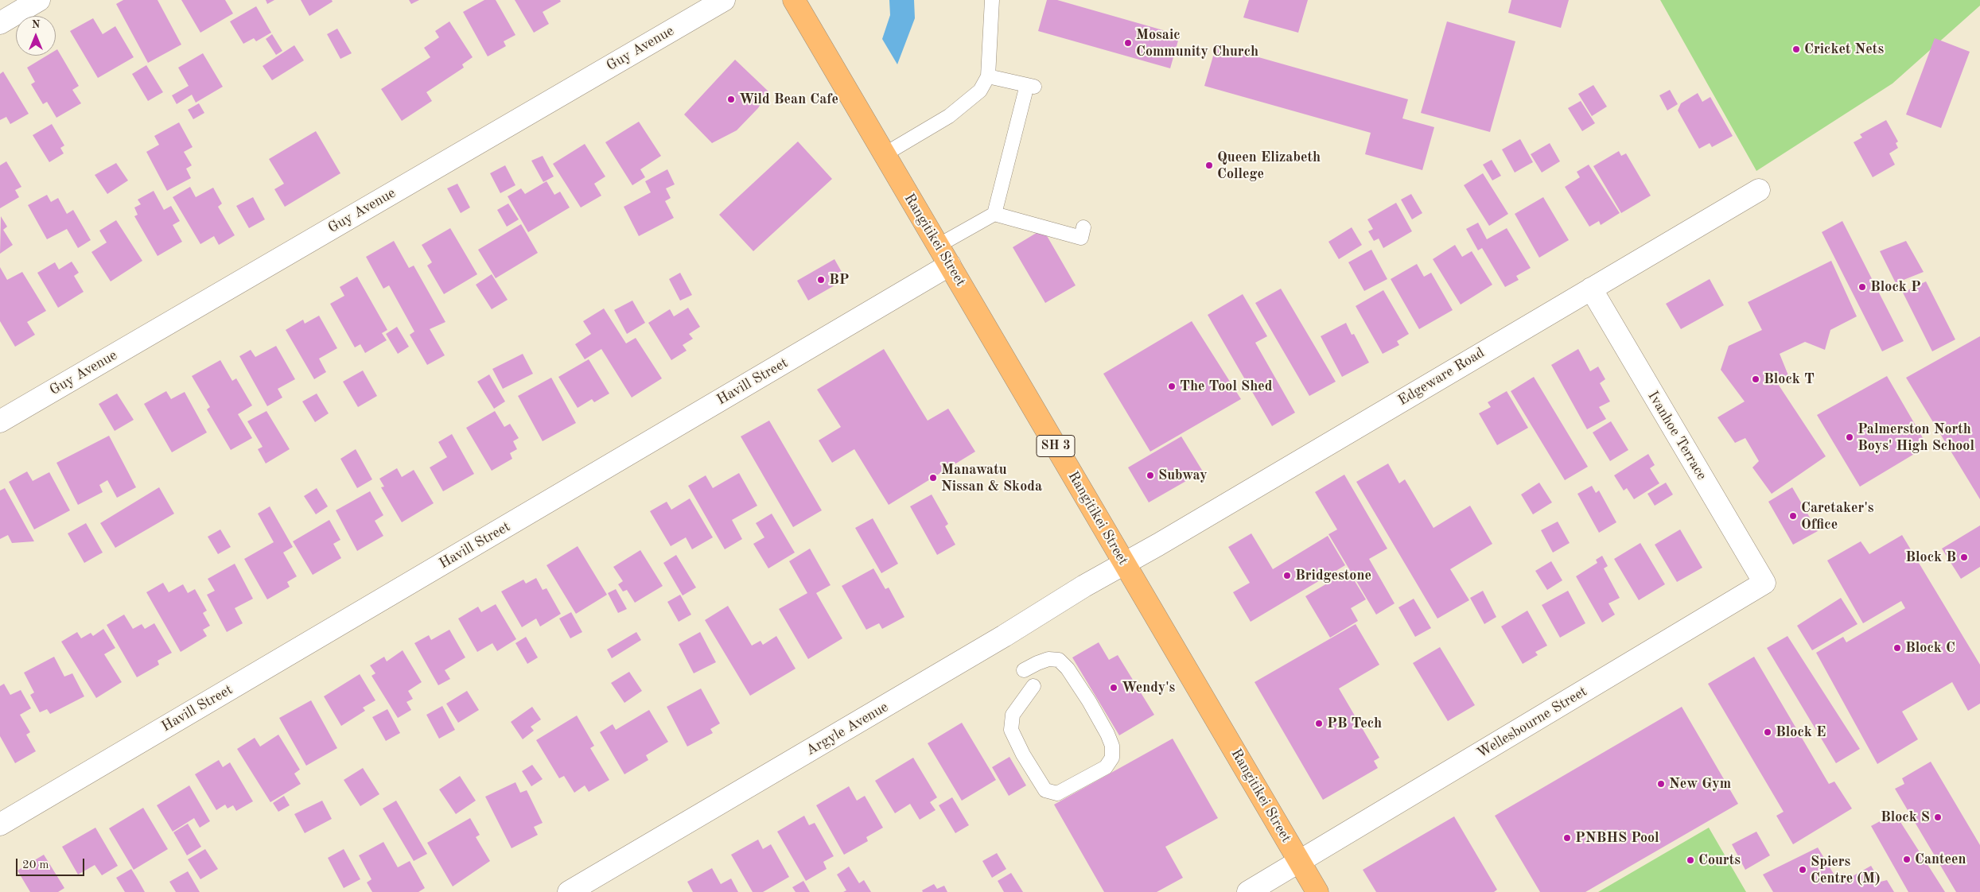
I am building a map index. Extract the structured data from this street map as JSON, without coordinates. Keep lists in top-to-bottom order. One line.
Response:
{"streets":{"highway":["Rangitikei Street","SH 3"],"street":["Guy Avenue","Edgeware Road","Havill Street","Ivanhoe Terrace","Wellesbourne Street","Argyle Avenue"]},"crossings":[["Rangitikei Street","Edgeware Road"],["Rangitikei Street","Havill Street"],["Rangitikei Street","Wellesbourne Street"],["Rangitikei Street","Argyle Avenue"],["Edgeware Road","Ivanhoe Terrace"],["Edgeware Road","Argyle Avenue"],["Ivanhoe Terrace","Wellesbourne Street"]],"places":["Mosaic Community Church","Cricket Nets","Wild Bean Cafe","Queen Elizabeth College","BP","Block P","Block T","The Tool Shed","Palmerston North Boys' High School","Subway","Manawatu Nissan & Skoda","Caretaker's Office","Block B","Bridgestone","Block C","Wendy's","PB Tech","Block E","New Gym","Block S","PNBHS Pool","Canteen","Courts","Spiers Centre (M)"],"scale_bar":"20 m","north":"top"}
